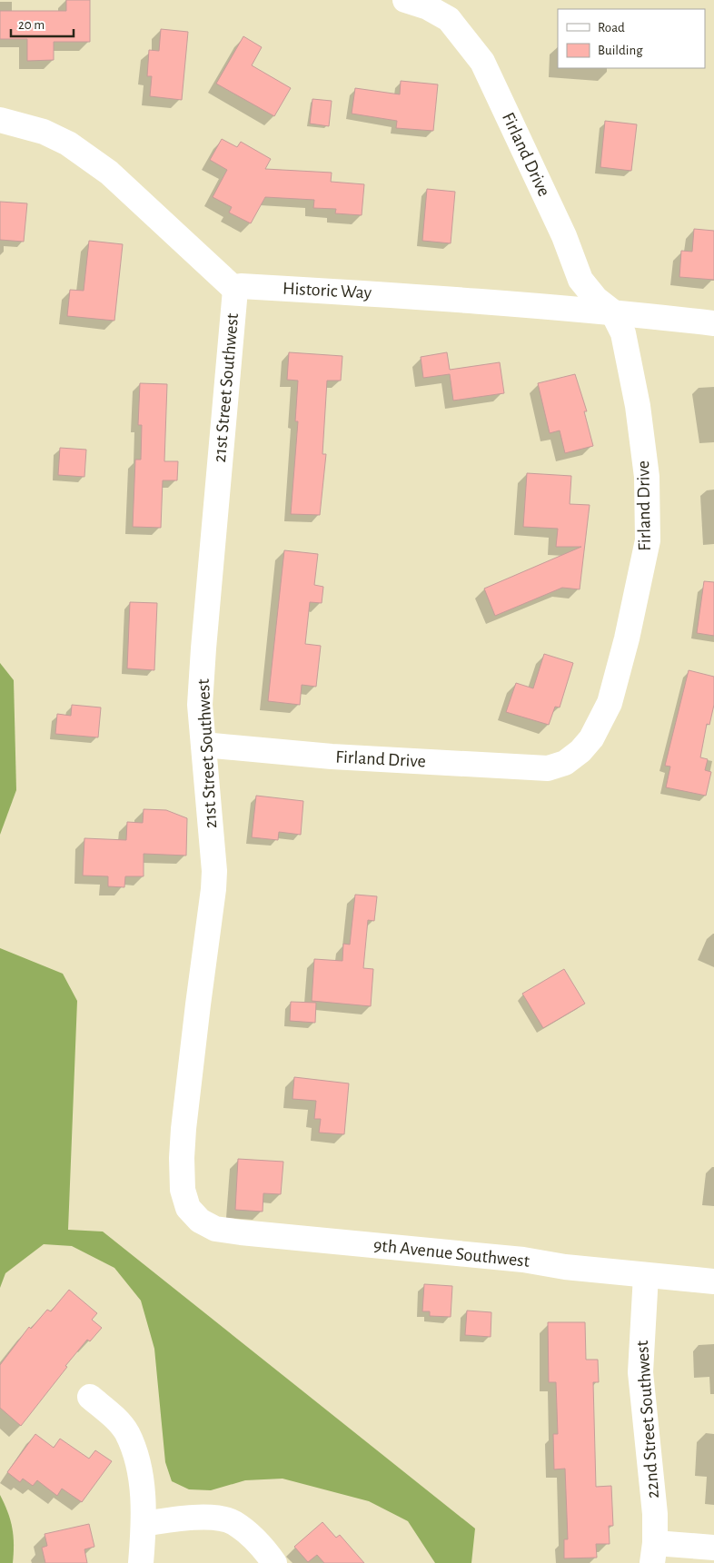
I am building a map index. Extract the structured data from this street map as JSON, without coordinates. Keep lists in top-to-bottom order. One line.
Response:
{"streets":{"street":["Firland Drive","Historic Way","21st Street Southwest","9th Avenue Southwest","22nd Street Southwest"]},"crossings":[["Firland Drive","Historic Way"],["Firland Drive","21st Street Southwest"],["Historic Way","21st Street Southwest"],["21st Street Southwest","9th Avenue Southwest"],["9th Avenue Southwest","22nd Street Southwest"]],"legend":["Road","Building"],"scale_bar":"20 m"}
